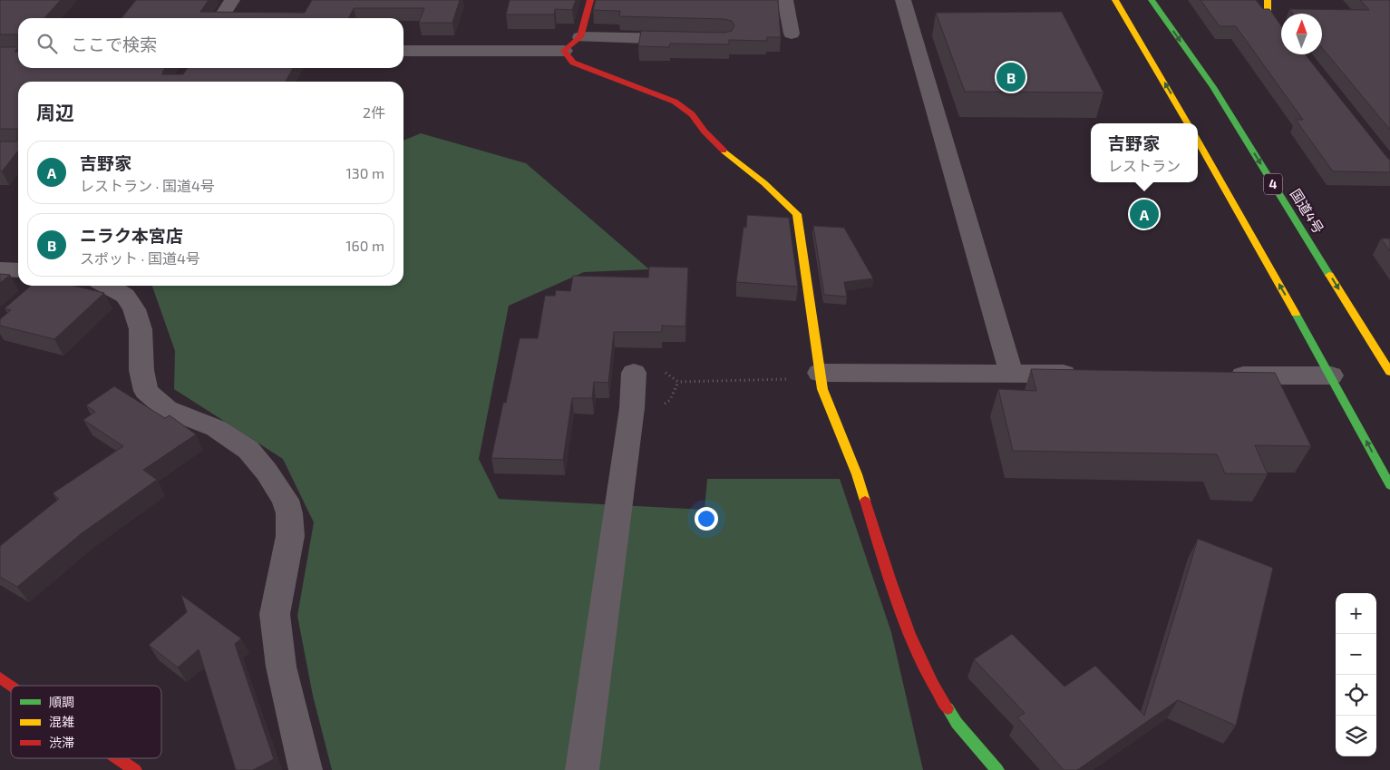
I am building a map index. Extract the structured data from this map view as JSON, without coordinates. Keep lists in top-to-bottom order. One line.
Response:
{"streets":{"main road":["4","国道4号"]},"legend":["順調","混雑","渋滞"],"north":"top","page":{"search":"ここで検索","pins":["B","A"],"heading":["周辺","2件"],"popup":["吉野家","レストラン"],"list":[{"mark":"A","name":"吉野家","note":"レストラン · 国道4号","value":"130 m"},{"mark":"B","name":"ニラク本宮店","note":"スポット · 国道4号","value":"160 m"}],"map_buttons":["+","−"]}}
